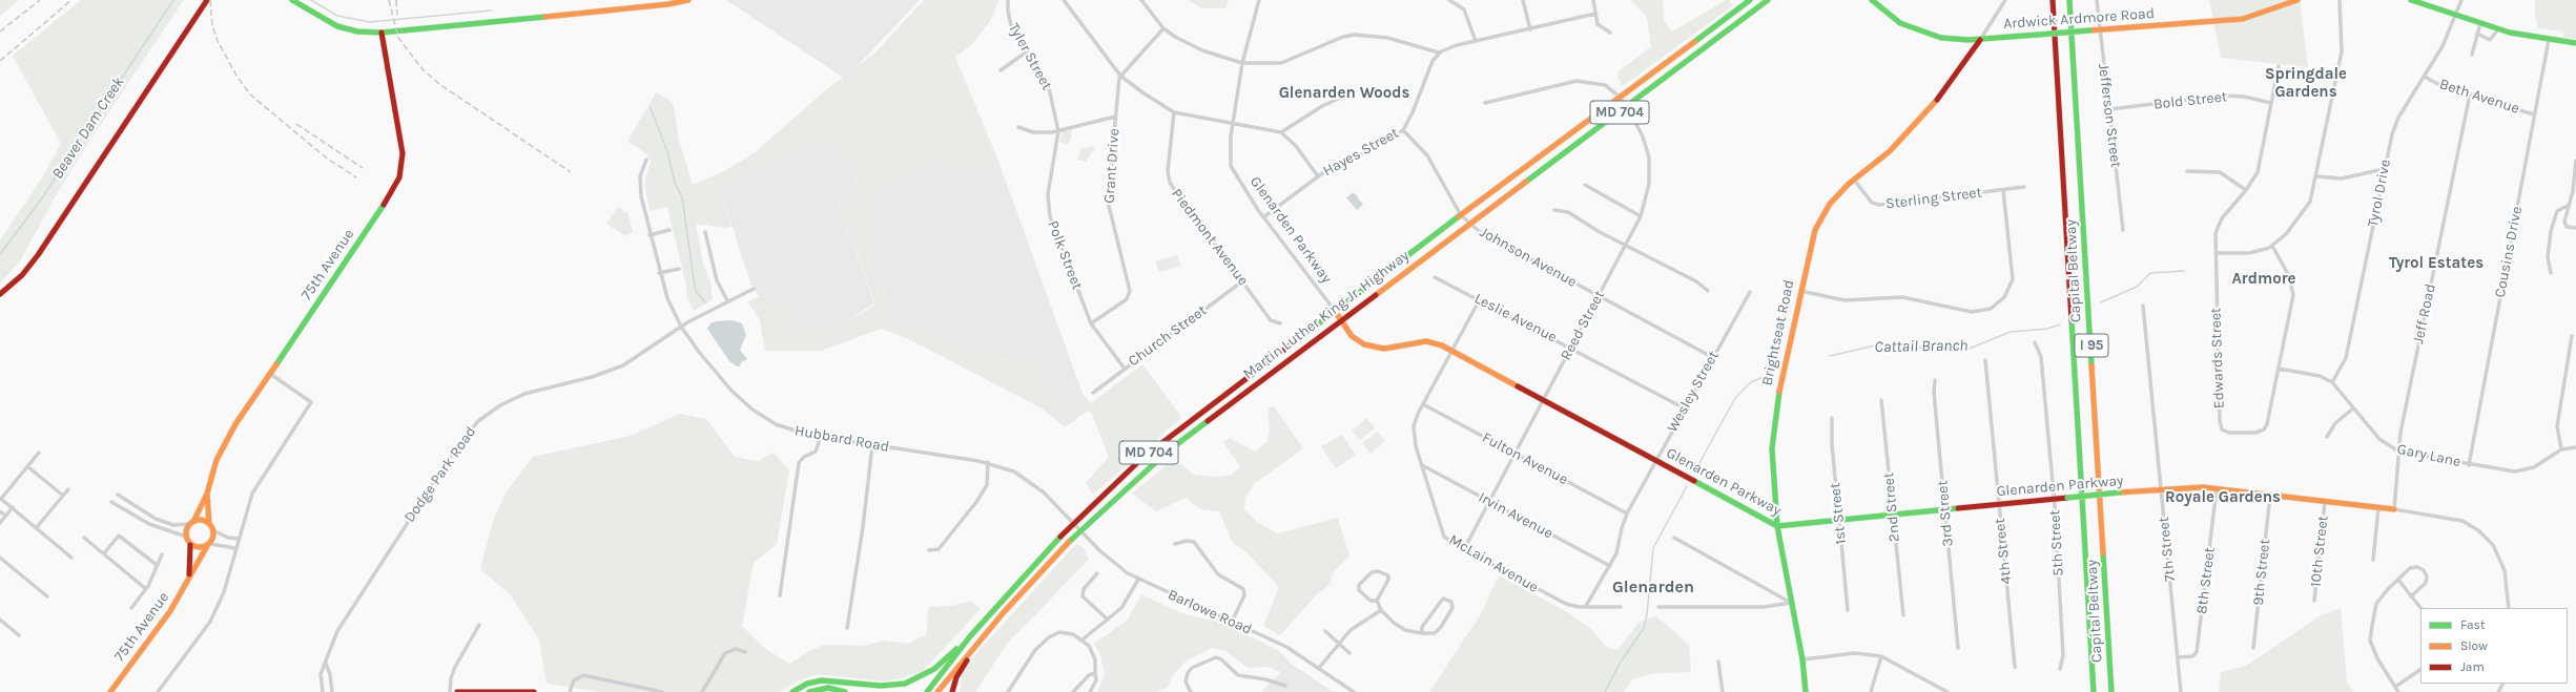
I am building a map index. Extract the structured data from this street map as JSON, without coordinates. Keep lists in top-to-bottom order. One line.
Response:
{"streets":{"main road":["Ardwick Ardmore Road","MD 704","Glenarden Parkway","75th Avenue","Capital Beltway","Martin Luther King Jr. Highway","Brightseat Road","I 95"],"street":["Tyler Street","Beth Avenue","Bold Street","Jefferson Street","Hayes Street","Grant Drive","Tyrol Drive","Sterling Street","Piedmont Avenue","Cousins Drive","Polk Street","Johnson Avenue","Jeff Road","Leslie Avenue","Reed Street","Church Street","Edwards Street","Wesley Street","Hubbard Road","Gary Lane","Fulton Avenue","Dodge Park Road","2nd Street","1st Street","3rd Street","Irvin Avenue","5th Street","7th Street","4th Street","10th Street","McLain Avenue","9th Street","8th Street","Barlowe Road"]},"crossings":[["Ardwick Ardmore Road","Jefferson Street"],["Ardwick Ardmore Road","Brightseat Road"],["Tyler Street","Polk Street"],["Beth Avenue","Tyrol Drive"],["Beth Avenue","Cousins Drive"],["Beth Avenue","Jeff Road"],["Bold Street","Jefferson Street"],["Bold Street","Edwards Street"],["Hayes Street","Glenarden Parkway"],["Hayes Street","Johnson Avenue"],["Grant Drive","Polk Street"],["Tyrol Drive","Gary Lane"],["Sterling Street","Brightseat Road"],["Glenarden Parkway","Jeff Road"],["Glenarden Parkway","Martin Luther King Jr. Highway"],["Glenarden Parkway","Reed Street"],["Glenarden Parkway","Brightseat Road"],["Glenarden Parkway","Wesley Street"],["Glenarden Parkway","2nd Street"],["Glenarden Parkway","1st Street"],["Glenarden Parkway","3rd Street"],["Glenarden Parkway","5th Street"],["Glenarden Parkway","7th Street"],["Glenarden Parkway","4th Street"],["Glenarden Parkway","10th Street"],["Glenarden Parkway","McLain Avenue"],["Glenarden Parkway","9th Street"],["Glenarden Parkway","8th Street"],["Piedmont Avenue","Church Street"],["Cousins Drive","Gary Lane"],["Polk Street","Church Street"],["Johnson Avenue","Martin Luther King Jr. Highway"],["Johnson Avenue","Reed Street"],["Johnson Avenue","Wesley Street"],["Jeff Road","Gary Lane"],["Martin Luther King Jr. Highway","Reed Street"],["Martin Luther King Jr. Highway","Hubbard Road"],["Martin Luther King Jr. Highway","Barlowe Road"],["Leslie Avenue","Reed Street"],["Leslie Avenue","Wesley Street"],["Leslie Avenue","McLain Avenue"],["Reed Street","Fulton Avenue"],["Reed Street","Irvin Avenue"],["Reed Street","McLain Avenue"],["Wesley Street","Fulton Avenue"],["Wesley Street","Irvin Avenue"],["Wesley Street","McLain Avenue"],["Hubbard Road","Dodge Park Road"],["Hubbard Road","Barlowe Road"],["Fulton Avenue","McLain Avenue"],["Irvin Avenue","McLain Avenue"],["7th Street","8th Street"]],"districts":["Springdale Gardens","Glenarden Woods","Tyrol Estates","Ardmore","Royale Gardens","Glenarden"],"water":["Beaver Dam Creek","Cattail Branch"],"legend":["Fast","Slow","Jam"]}
